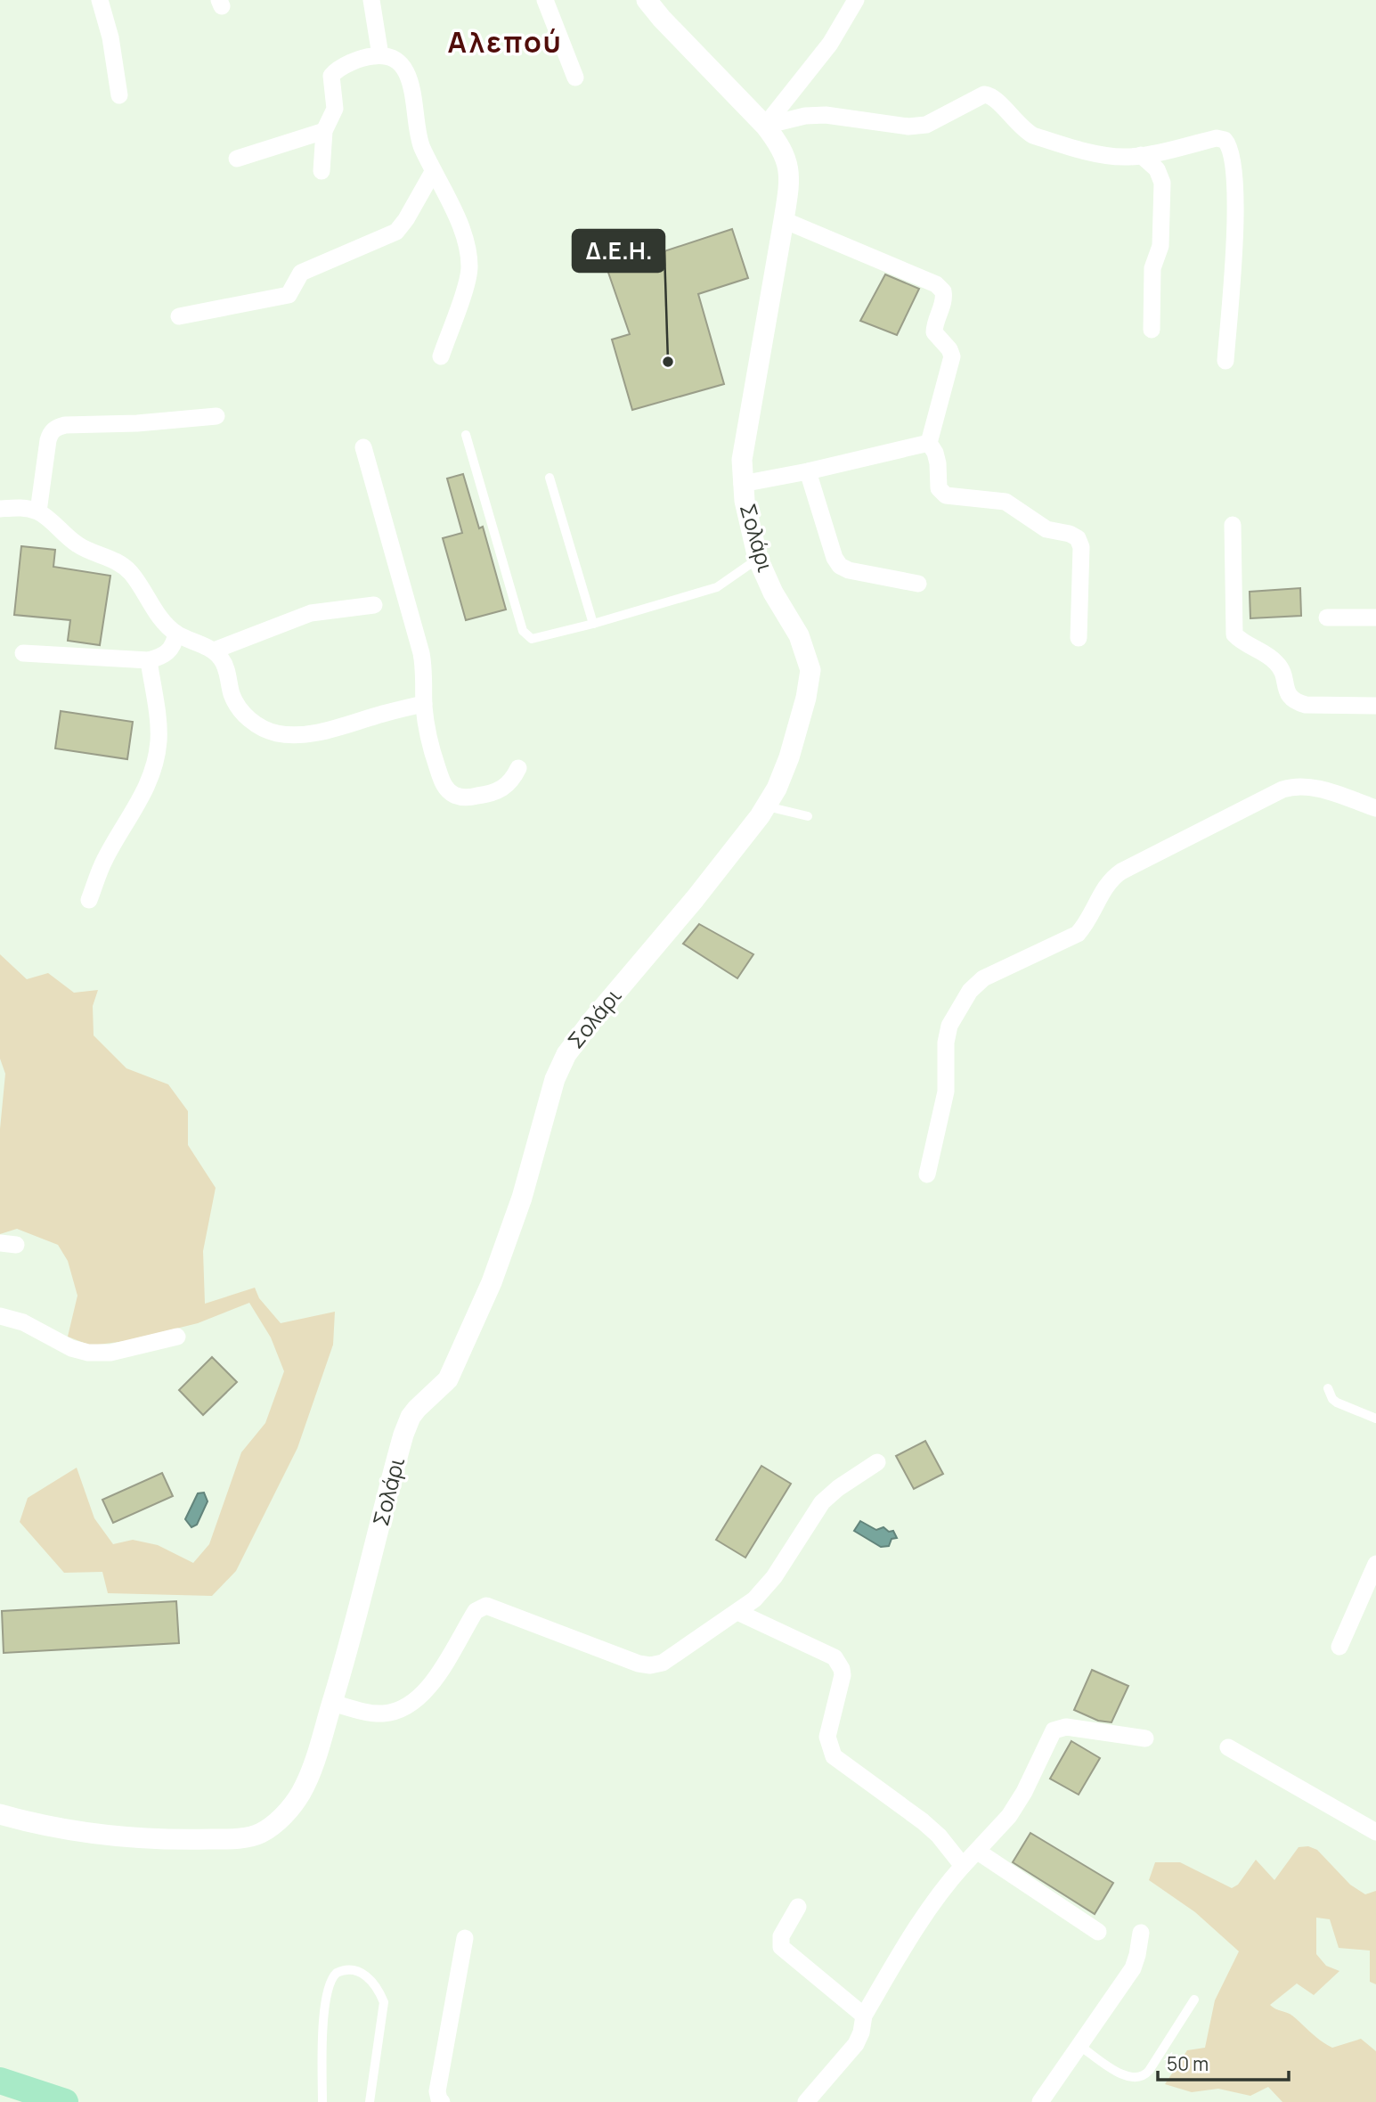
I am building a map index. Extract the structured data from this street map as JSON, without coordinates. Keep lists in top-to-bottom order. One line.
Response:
{"streets":{"street":["Σολάρι"]},"districts":["Αλεπού"],"places":["Δ.Ε.Η."],"scale_bar":"50 m"}
